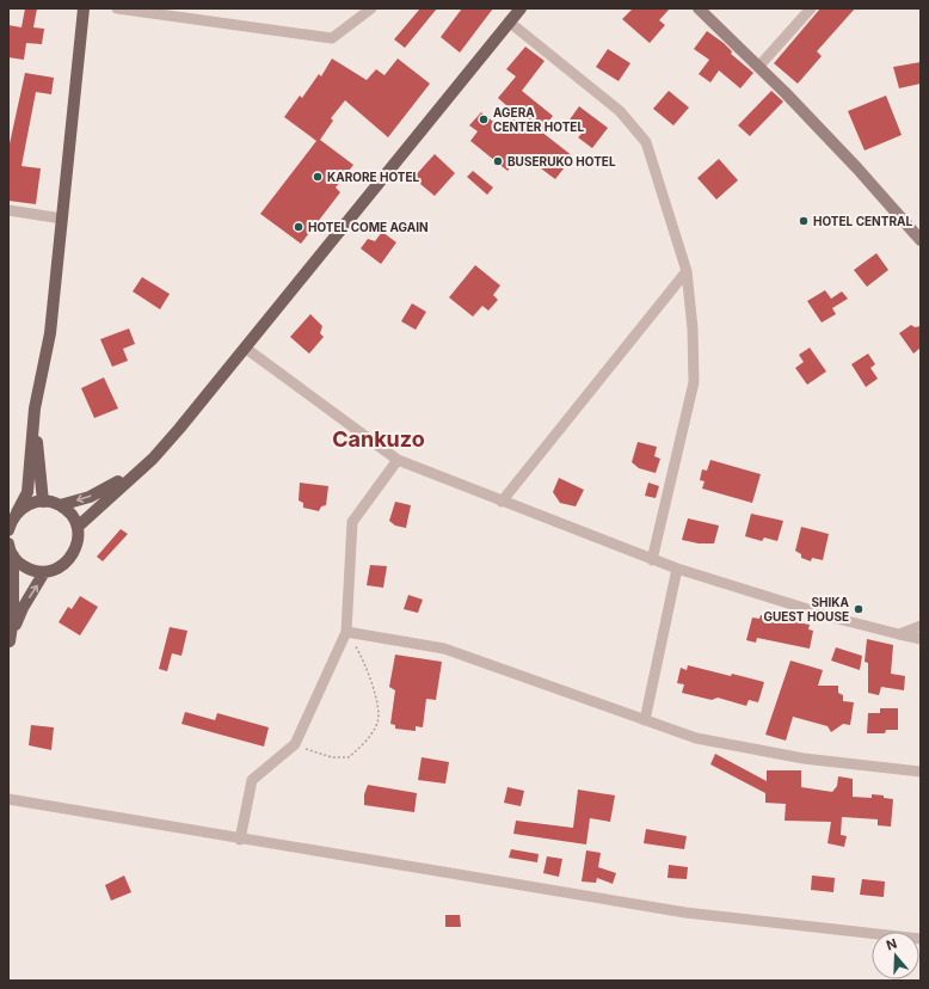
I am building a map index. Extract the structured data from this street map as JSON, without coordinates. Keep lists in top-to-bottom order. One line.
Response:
{"districts":["Cankuzo"],"places":["AGERA CENTER HOTEL","BUSERUKO HOTEL","KARORE HOTEL","HOTEL CENTRAL","HOTEL COME AGAIN","SHIKA GUEST HOUSE"],"north":"top"}
